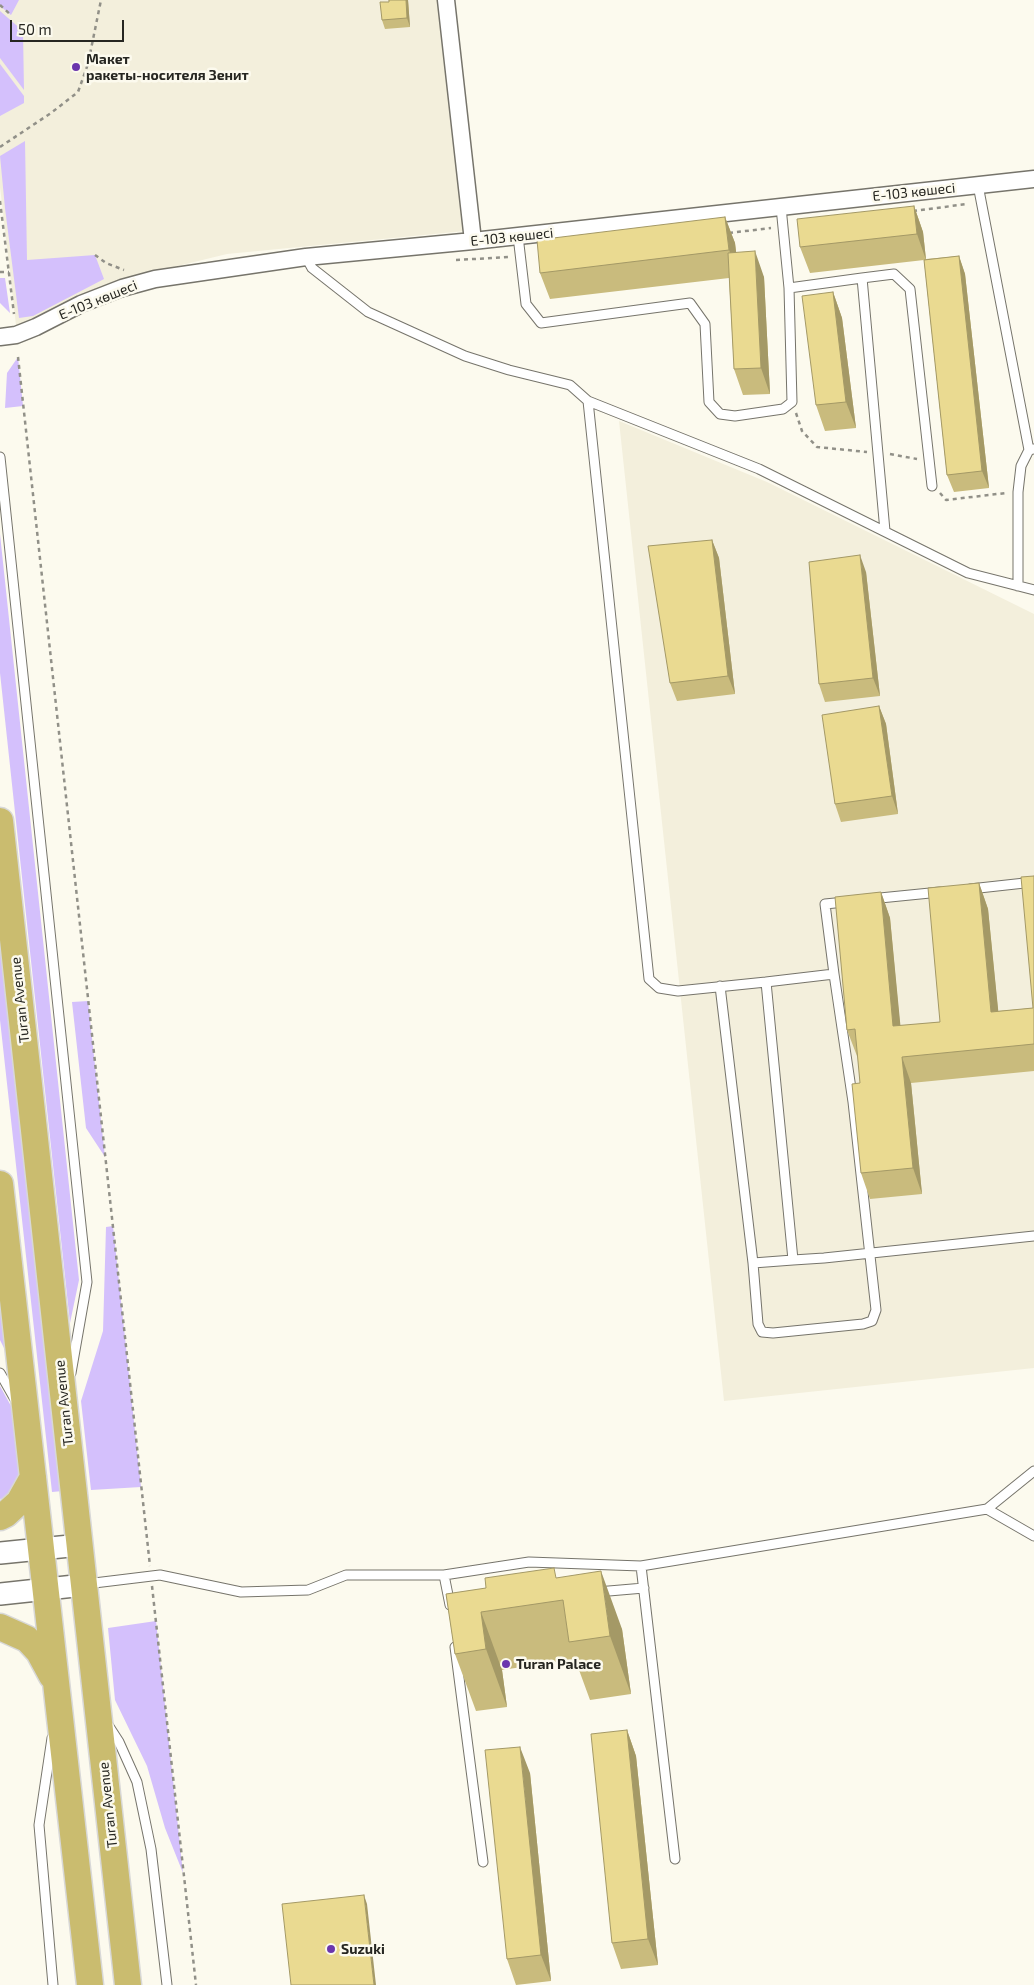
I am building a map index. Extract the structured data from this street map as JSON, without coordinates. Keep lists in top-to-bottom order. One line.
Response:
{"streets":{"main road":["Turan Avenue"],"street":["Е-103 көшесі"]},"places":["Макет ракеты-носителя Зенит","Turan Palace","Suzuki"],"scale_bar":"50 m"}
